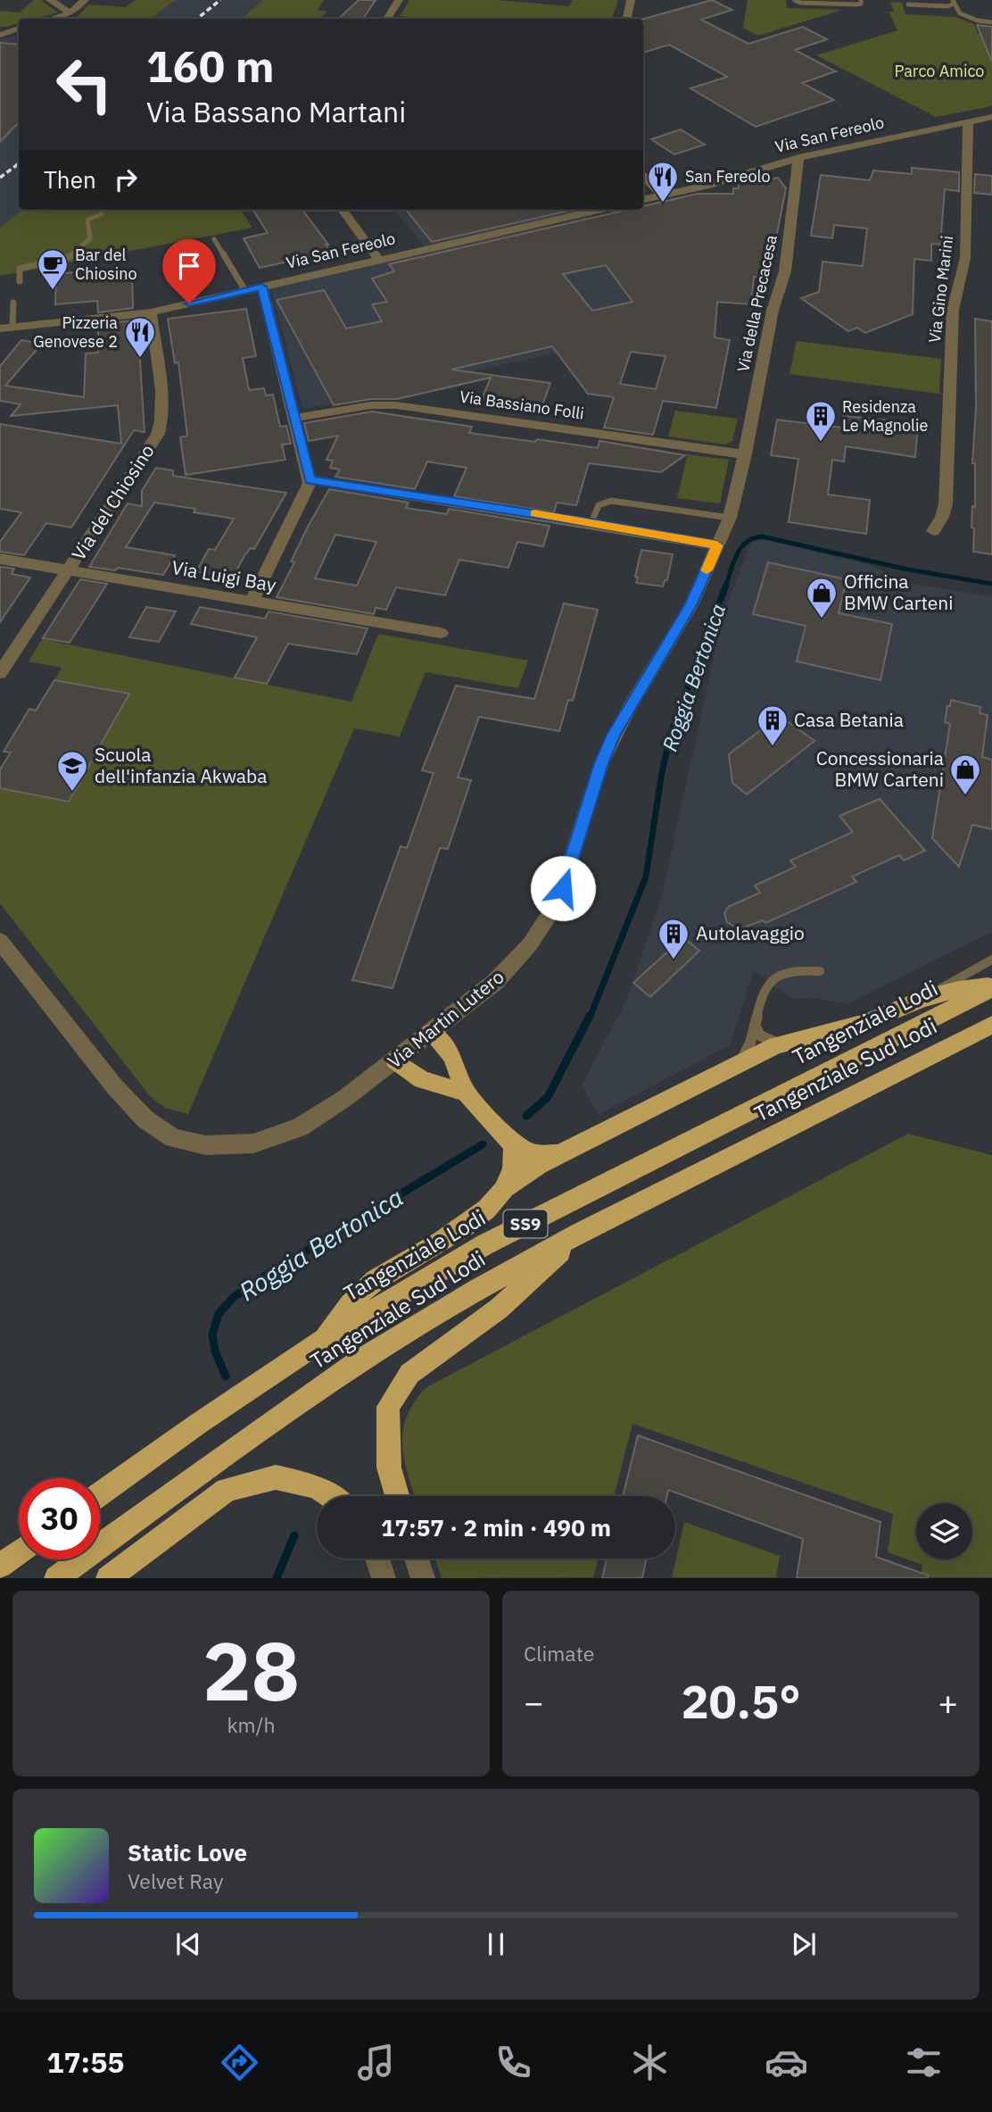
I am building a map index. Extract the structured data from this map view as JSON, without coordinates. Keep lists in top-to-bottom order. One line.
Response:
{"streets":{"highway":["Tangenziale Lodi","Tangenziale Sud Lodi","SS9"],"street":["Via San Fereolo","Via Gino Marini","Via della Precacesa","Via Bassiano Folli","Via del Chiosino","Via Luigi Bay","Via Martin Lutero"]},"crossings":[["Via San Fereolo","Via Gino Marini"],["Via San Fereolo","Via della Precacesa"],["Via San Fereolo","Via del Chiosino"],["Via della Precacesa","Via Bassiano Folli"],["Via della Precacesa","Via Martin Lutero"],["Via Bassiano Folli","Via Martin Lutero"],["Via del Chiosino","Via Luigi Bay"]],"water":["Roggia Bertonica"],"parks":["Parco Amico"],"places":{"restaurant":["San Fereolo","Pizzeria Genovese 2"],"cafe":["Bar del Chiosino"],"building":["Residenza Le Magnolie","Casa Betania","Autolavaggio"],"shop":["Officina BMW Carteni","Concessionaria BMW Carteni"],"school or university":["Scuola dell'infanzia Akwaba"]},"page":{"turn":["160 m","Via Bassano Martani"],"then":"Then","limit":"30","trip":"17:57 · 2 min · 490 m","tile":[["28","km/h"],"Climate"],"heat":["−","20.5°","+"],"song":["Static Love","Velvet Ray"],"tabs":"17:55"}}
